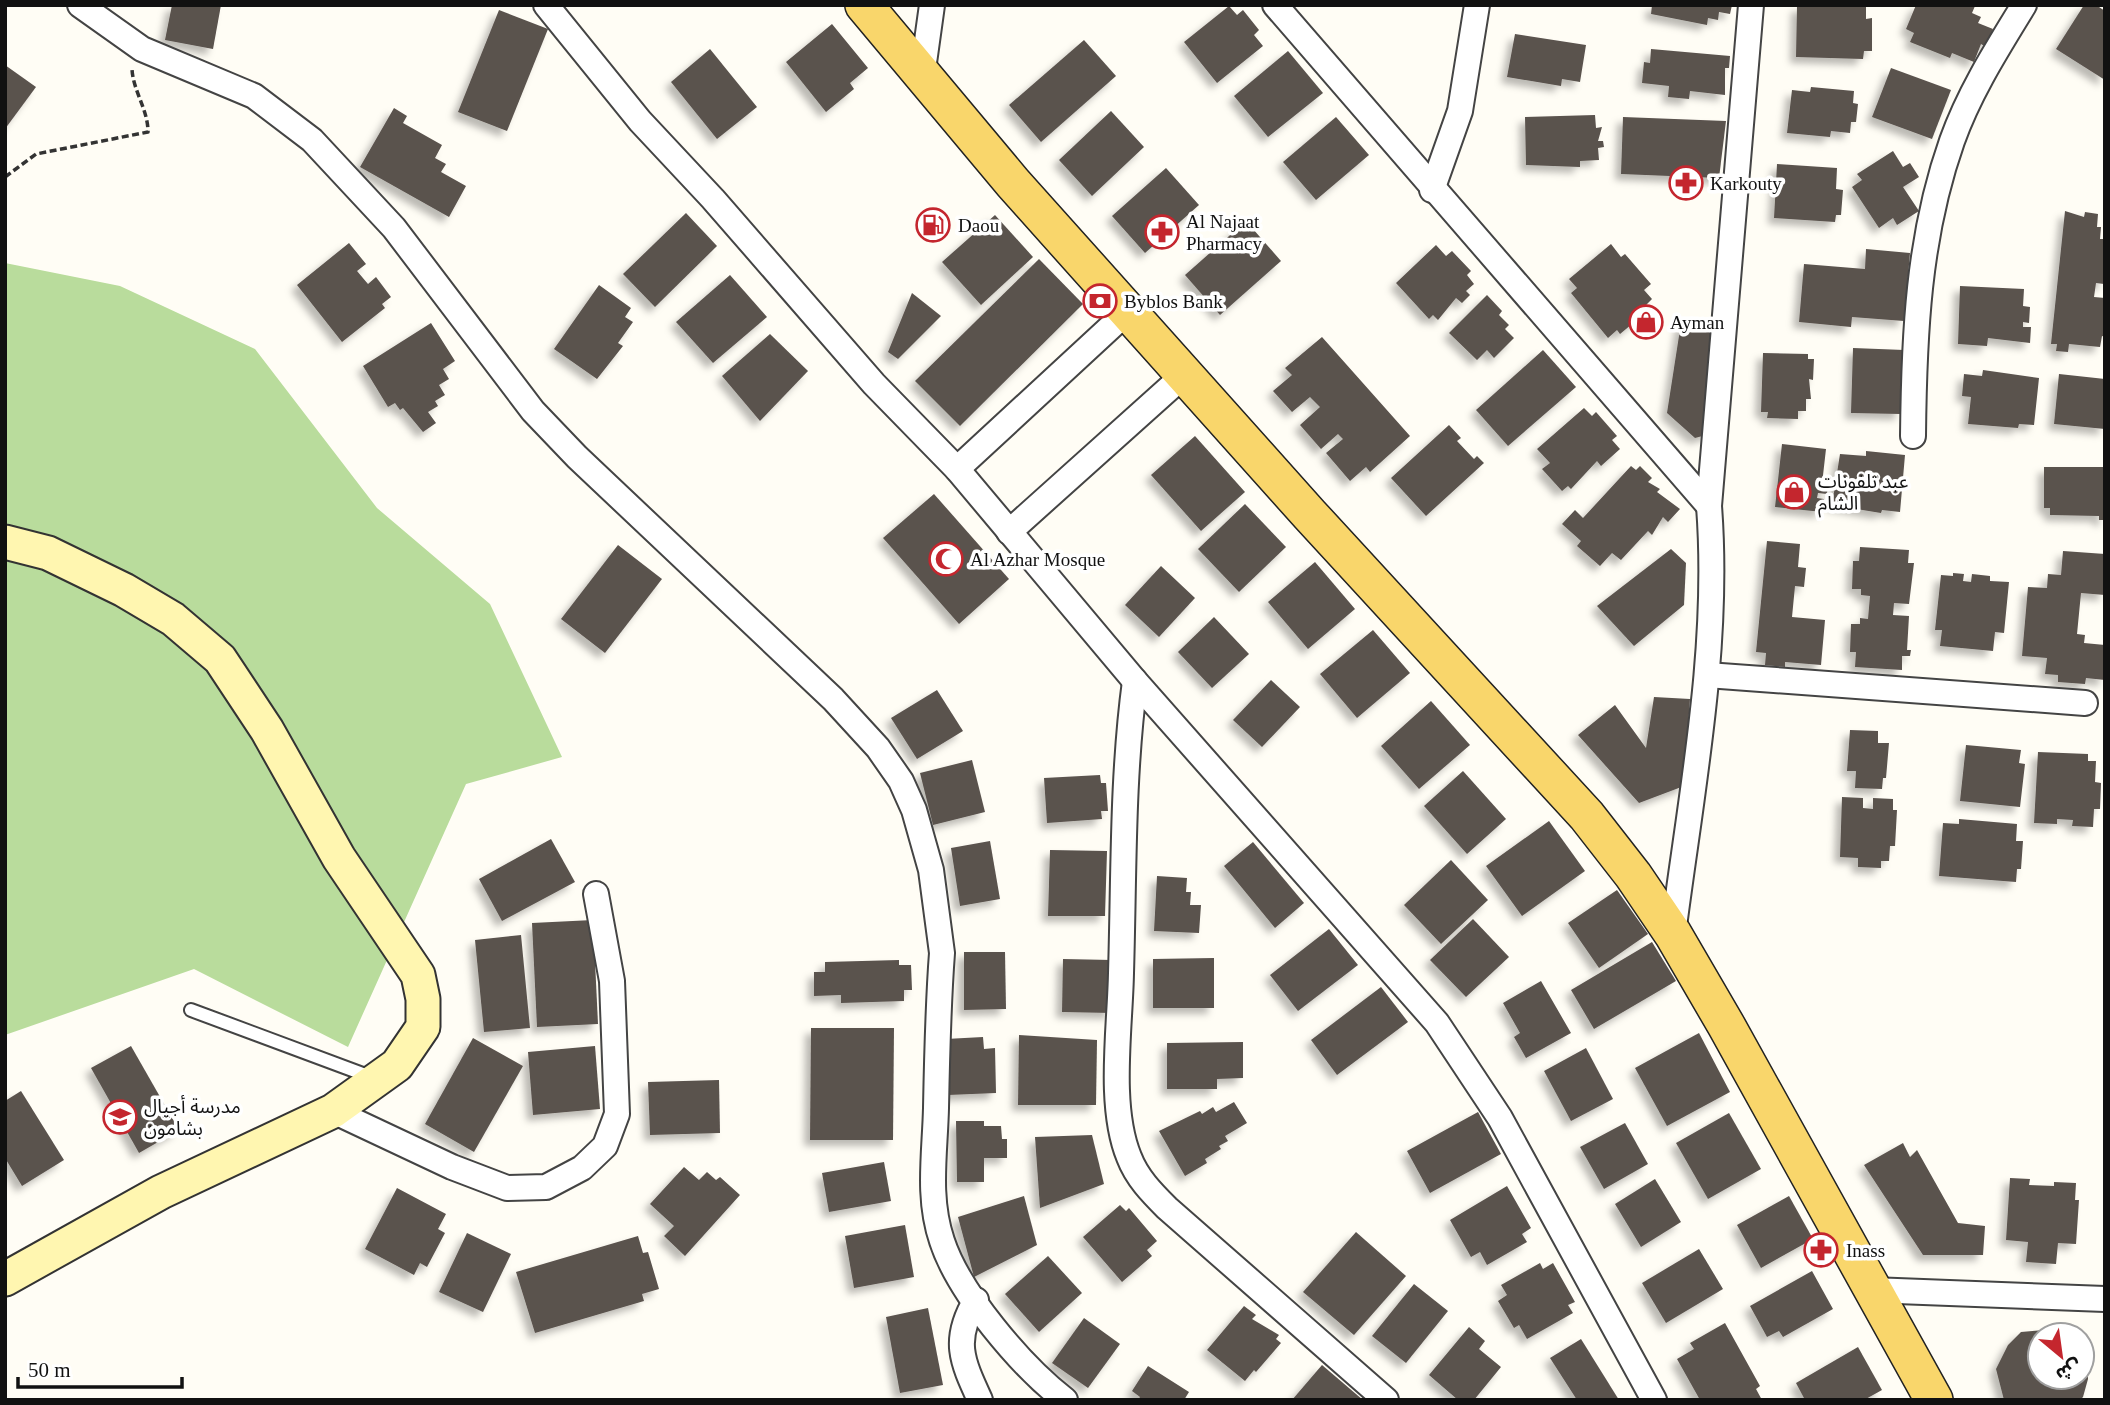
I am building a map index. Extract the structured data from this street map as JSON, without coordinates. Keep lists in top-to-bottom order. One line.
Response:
{"places":{"pharmacy":["Karkouty","Al Najaat Pharmacy","Inass"],"fuel station":["Daou"],"bank":["Byblos Bank"],"shop":["Ayman","عبد تلفونات الشام"],"mosque":["Al Azhar Mosque"],"school or university":["مدرسة أجيال بشامون"]},"scale_bar":"50 m","north":"bottom right"}
